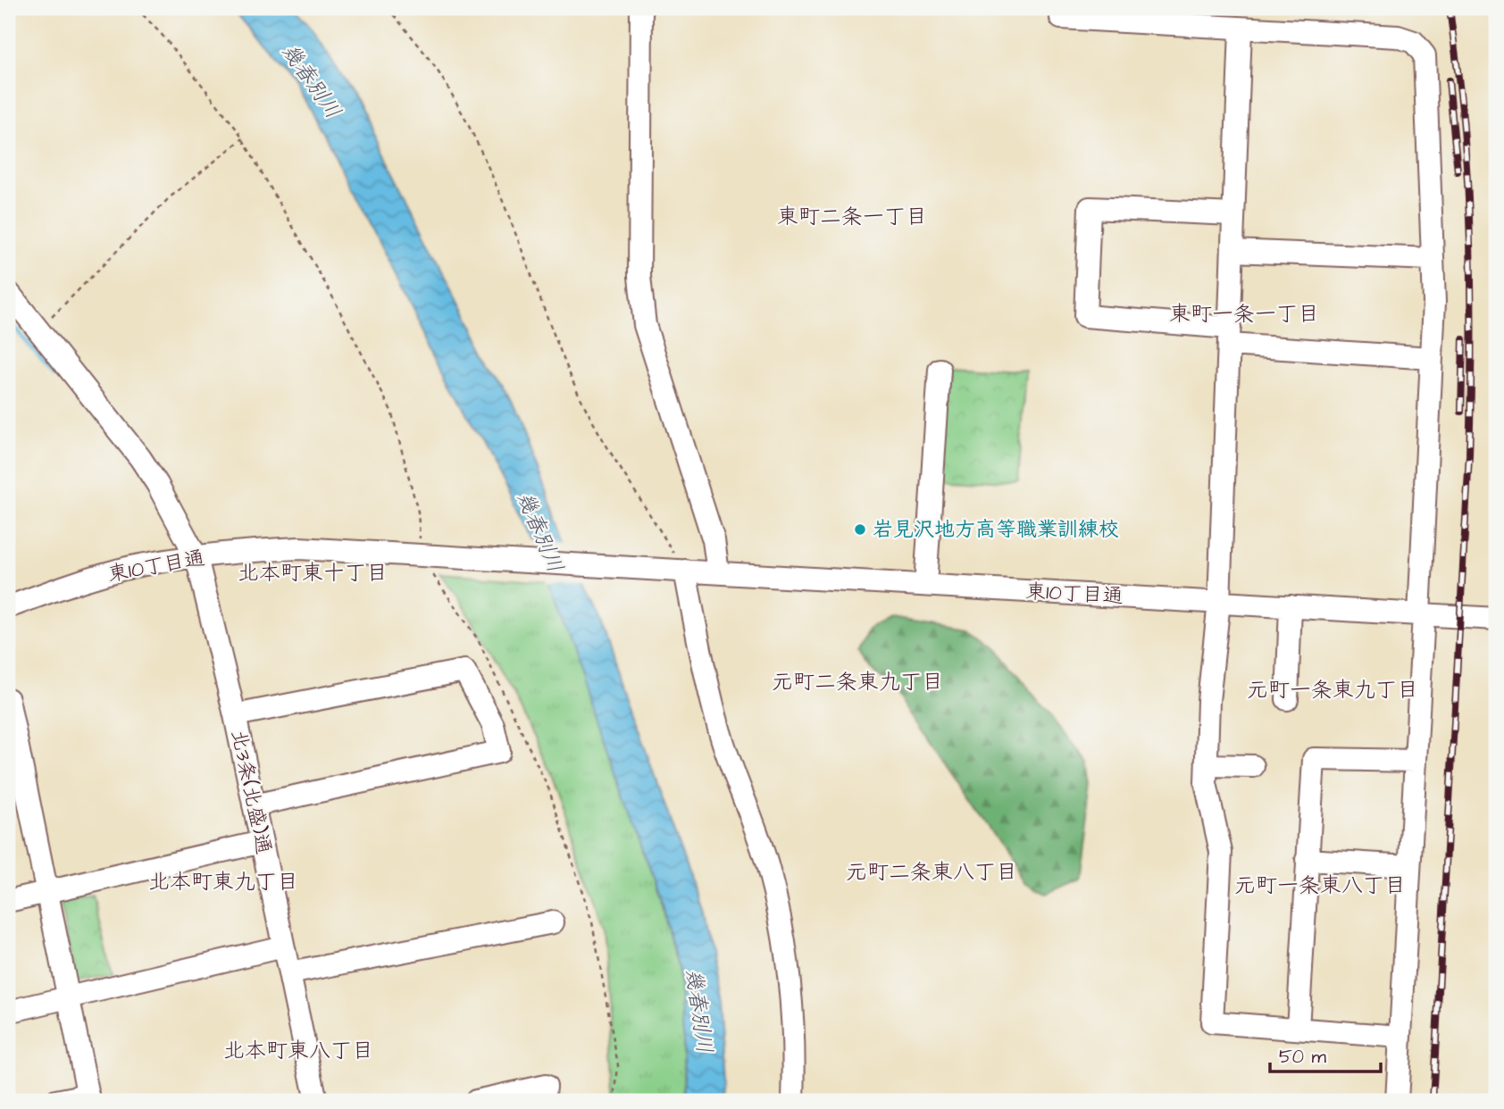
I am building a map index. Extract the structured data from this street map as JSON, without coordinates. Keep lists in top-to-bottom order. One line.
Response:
{"streets":{"street":["東10丁目通","北3条(北盛)通"]},"crossings":[["東10丁目通","北3条(北盛)通"]],"districts":["東町二条一丁目","東町一条一丁目","北本町東十丁目","元町二条東九丁目","元町一条東九丁目","元町二条東八丁目","北本町東九丁目","元町一条東八丁目","北本町東八丁目"],"water":["幾春別川"],"places":["岩見沢地方高等職業訓練校"],"scale_bar":"50 m"}
